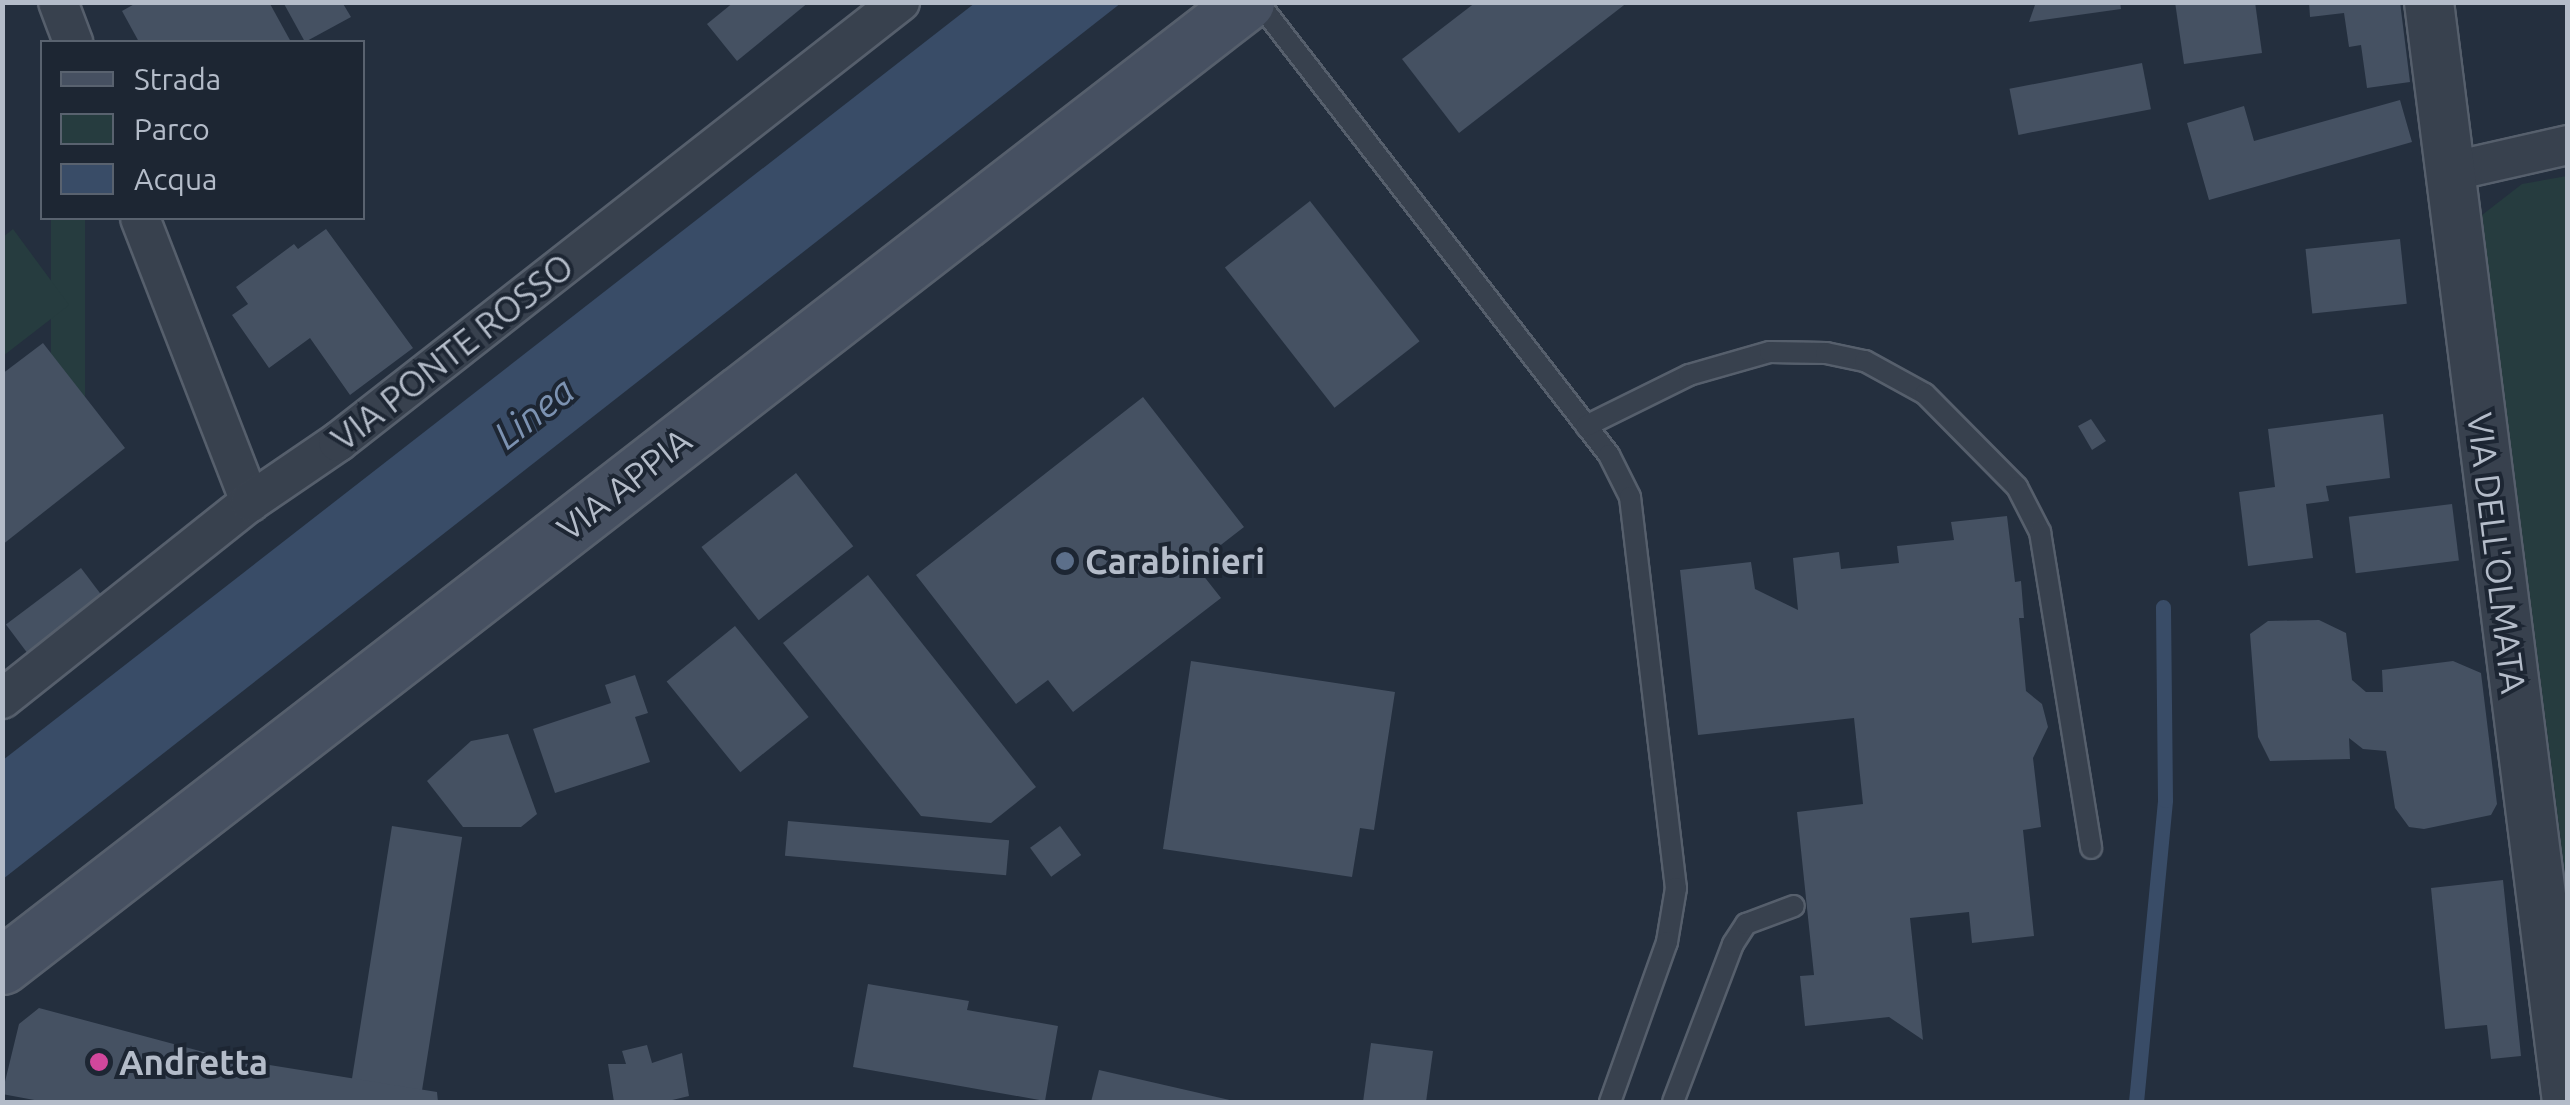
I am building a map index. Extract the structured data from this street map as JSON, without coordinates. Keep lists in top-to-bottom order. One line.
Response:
{"streets":{"main road":["VIA APPIA"],"street":["VIA PONTE ROSSO","VIA DELL'OLMATA"]},"water":["Linea"],"places":["Carabinieri","Andretta"],"legend":["Strada","Parco","Acqua"]}
